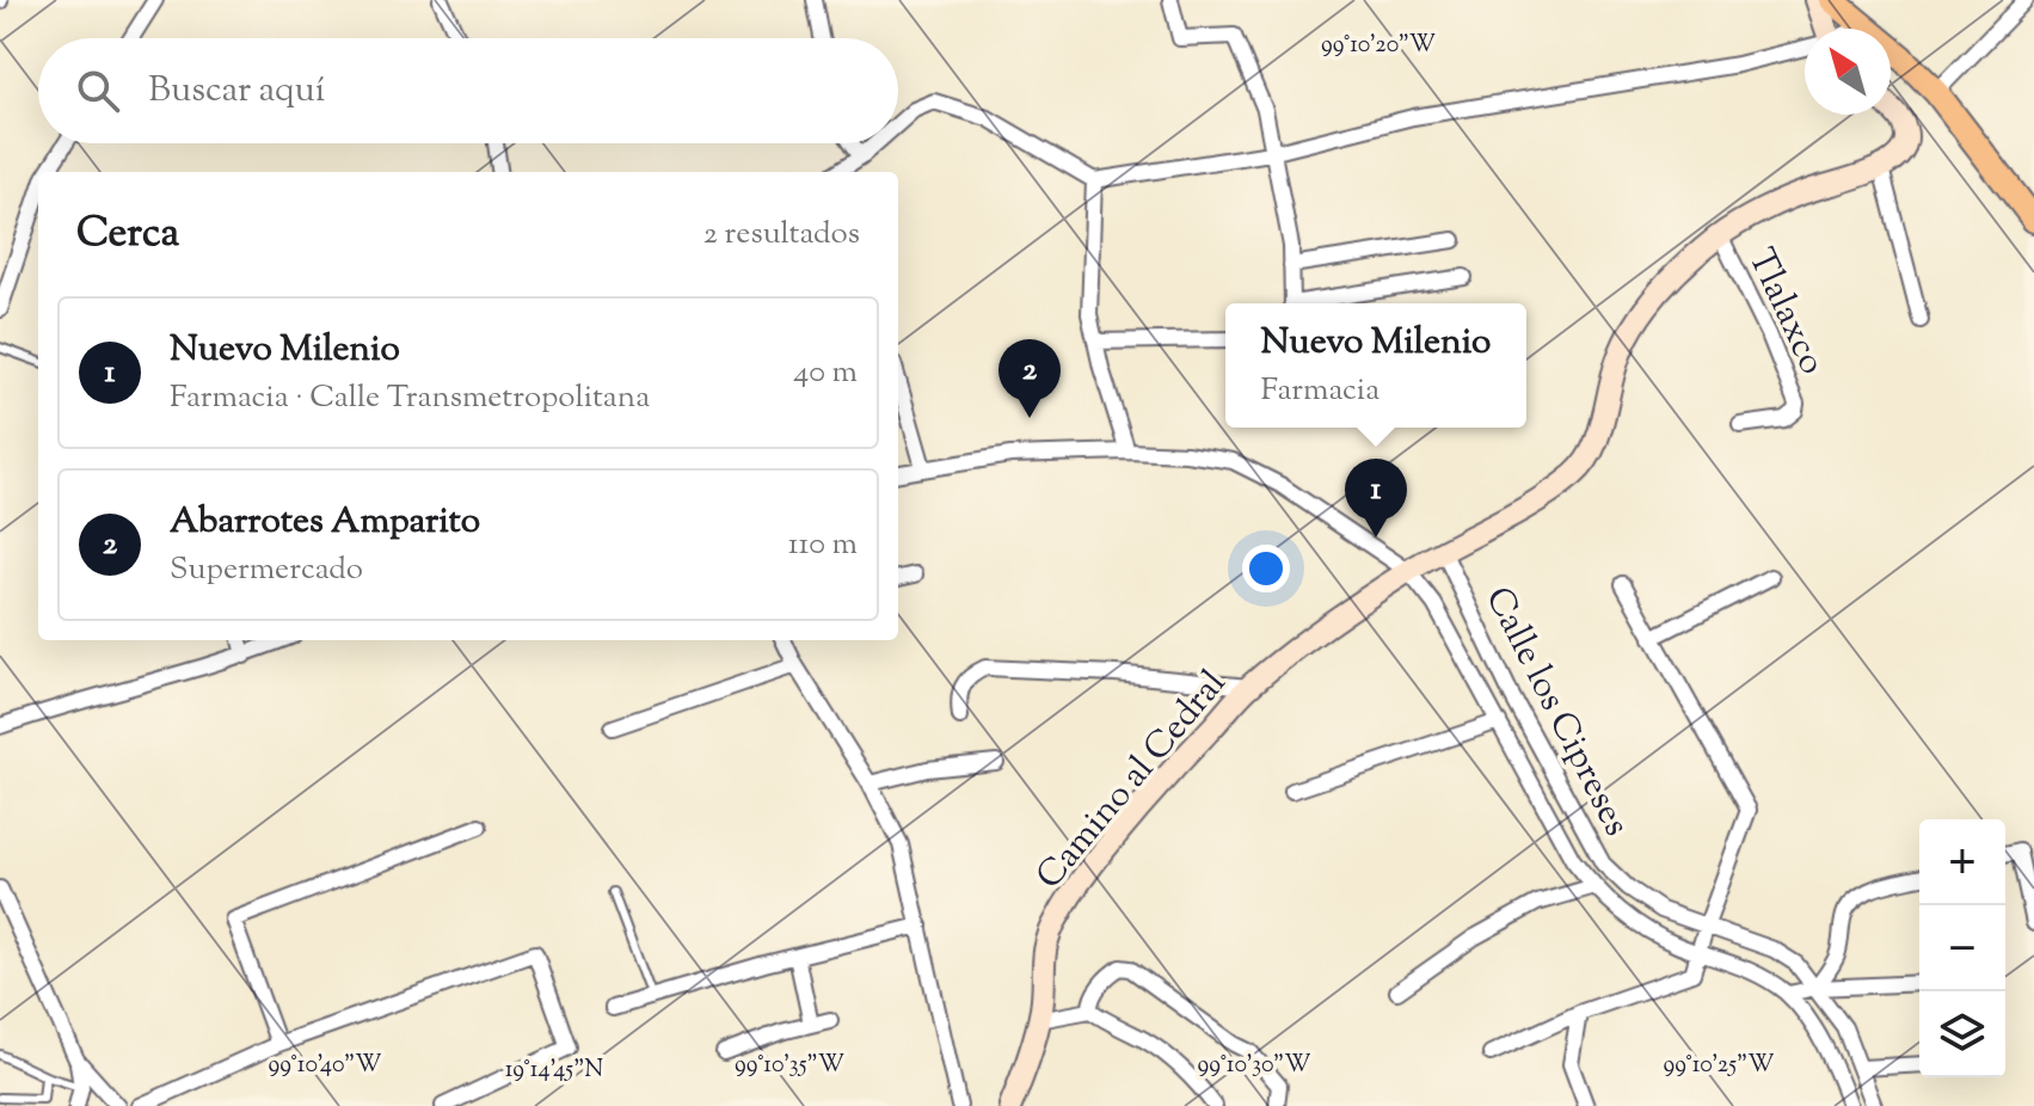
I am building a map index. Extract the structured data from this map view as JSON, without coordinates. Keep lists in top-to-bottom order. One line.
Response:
{"streets":{"street":["Tlalaxco","Calle los Cipreses","Camino al Cedral"]},"crossings":[["Tlalaxco","Camino al Cedral"],["Calle los Cipreses","Camino al Cedral"]],"north":"top left","page":{"search":"Buscar aquí","heading":["Cerca","2 resultados"],"list":[{"mark":"1","name":"Nuevo Milenio","note":"Farmacia · Calle Transmetropolitana","value":"40 m"},{"mark":"2","name":"Abarrotes Amparito","note":"Supermercado","value":"110 m"}],"popup":["Nuevo Milenio","Farmacia"],"pins":["2","1"],"map_buttons":["+","−"]},"coordinates":["99°10'20\"W","99°10'40\"W","99°10'35\"W","99°10'30\"W","99°10'25\"W","19°14'45\"N"]}
